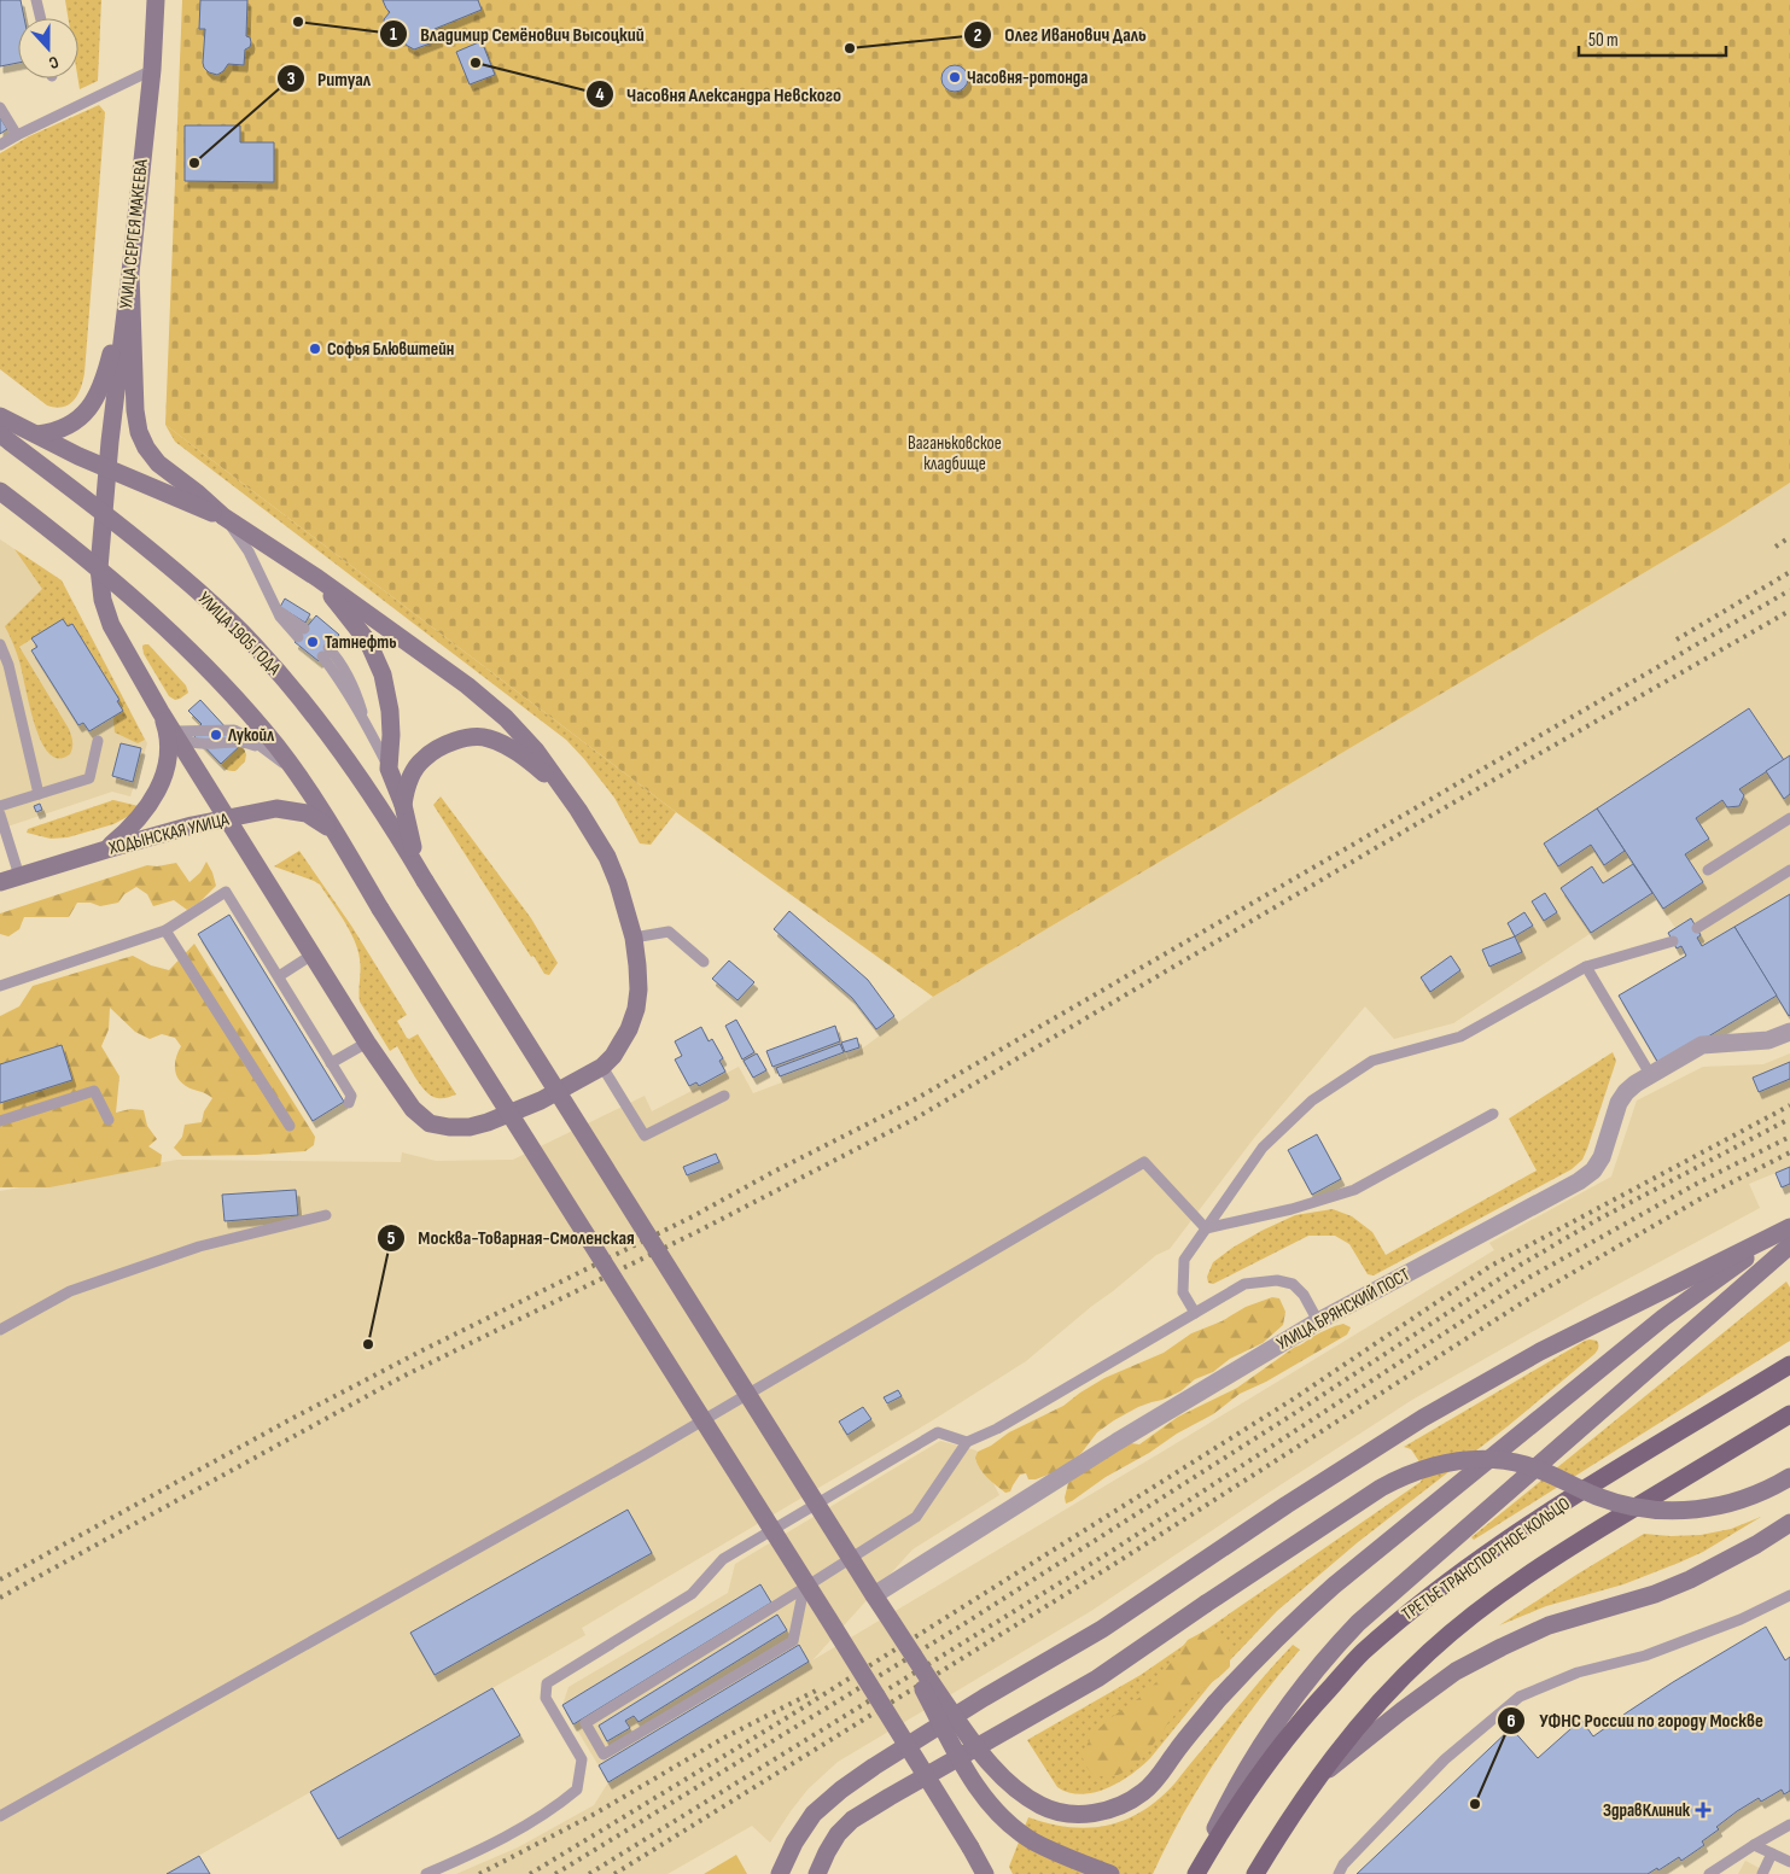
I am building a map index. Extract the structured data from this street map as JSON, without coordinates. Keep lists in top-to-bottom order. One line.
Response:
{"streets":{"main road":["УЛИЦА СЕРГЕЯ МАКЕЕВА","УЛИЦА 1905 ГОДА","ХОДЫНСКАЯ УЛИЦА","ТРЕТЬЕ ТРАНСПОРТНОЕ КОЛЬЦО"],"street":["УЛИЦА БРЯНСКИЙ ПОСТ"]},"crossings":[["УЛИЦА СЕРГЕЯ МАКЕЕВА","УЛИЦА 1905 ГОДА"],["УЛИЦА СЕРГЕЯ МАКЕЕВА","ХОДЫНСКАЯ УЛИЦА"]],"parks":["Ваганьковское кладбище"],"places":{"other":["Владимир Семёнович Высоцкий","Олег Иванович Даль","Часовня Александра Невского","Часовня-ротонда","Ритуал","Софья Блювштейн","Татнефть","Лукойл","Москва-Товарная-Смоленская","УФНС России по городу Москве"],"health":["ЗдравКлиник"]},"scale_bar":"50 m","north":"bottom"}
